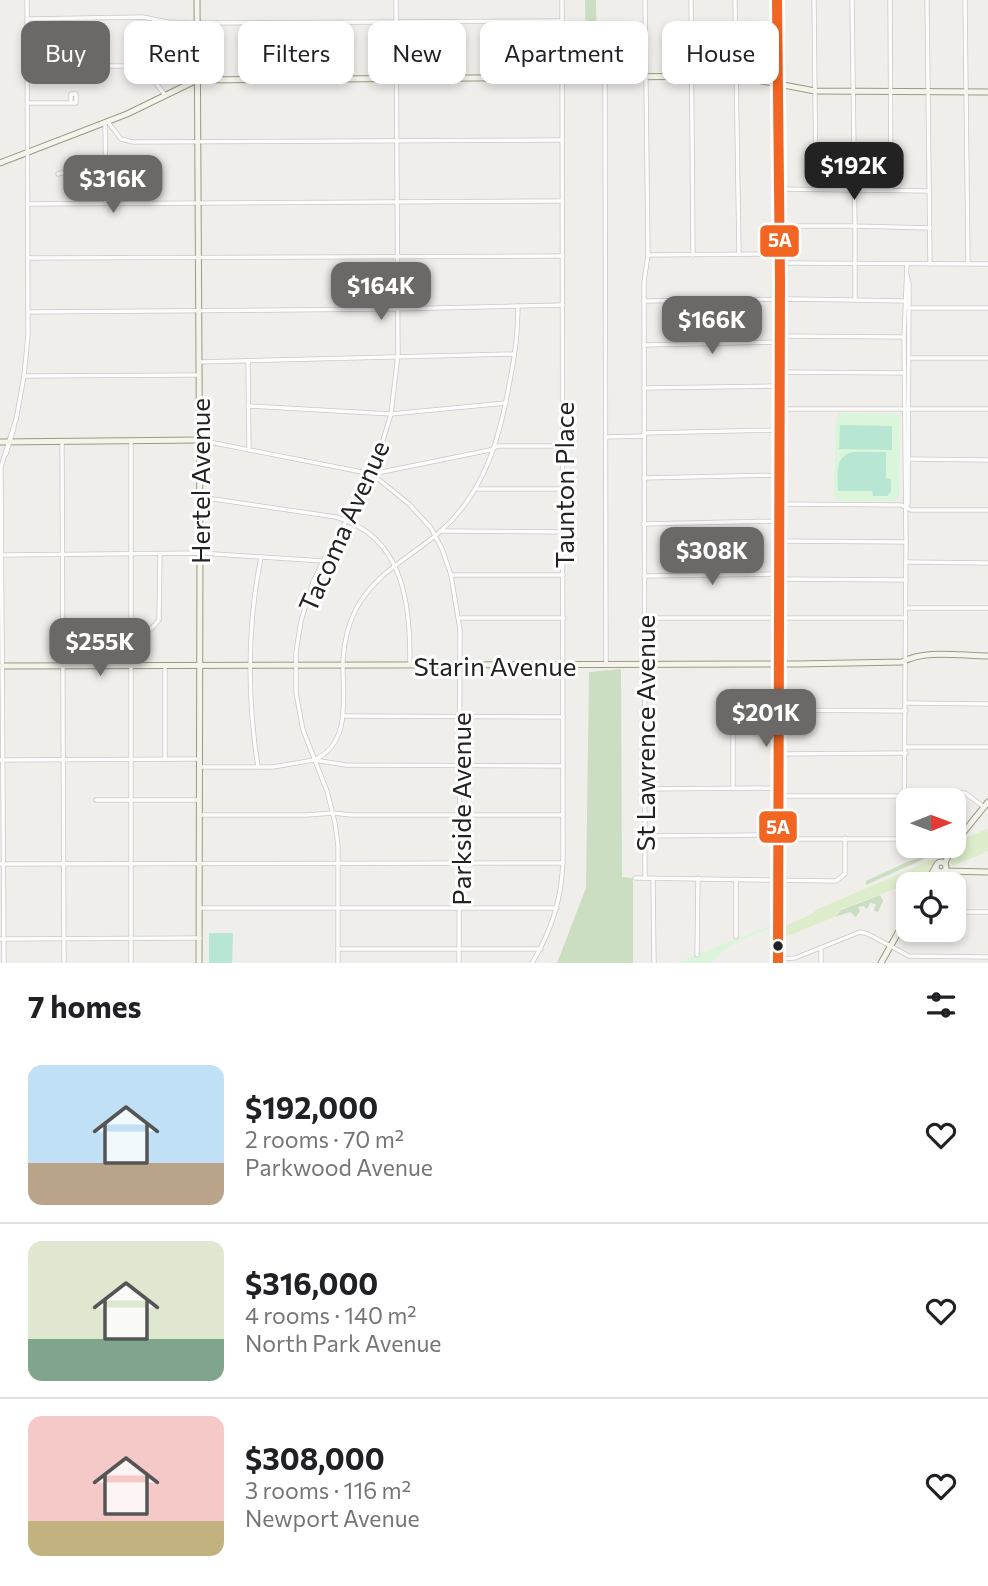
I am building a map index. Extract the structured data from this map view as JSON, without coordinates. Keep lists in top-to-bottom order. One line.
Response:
{"streets":{"street":["Hertel Avenue","Taunton Place","Tacoma Avenue","Starin Avenue","St Lawrence Avenue","Parkside Avenue"]},"crossings":[["Hertel Avenue","Starin Avenue"],["Hertel Avenue","Parkside Avenue"],["Taunton Place","Starin Avenue"],["Tacoma Avenue","Starin Avenue"],["Tacoma Avenue","Parkside Avenue"],["Starin Avenue","St Lawrence Avenue"],["Starin Avenue","Parkside Avenue"]],"lines":["transit line 5A"],"north":"right","page":{"chip":["Buy","Rent","Filters","New","Apartment","House"],"price":["$192K","$316K","$164K","$166K","$308K","$255K","$201K"],"heading":"7 homes","list":[{"name":"$192,000","note":"2 rooms · 70 m² · Parkwood Avenue"},{"name":"$316,000","note":"4 rooms · 140 m² · North Park Avenue"},{"name":"$308,000","note":"3 rooms · 116 m² · Newport Avenue"}]}}
